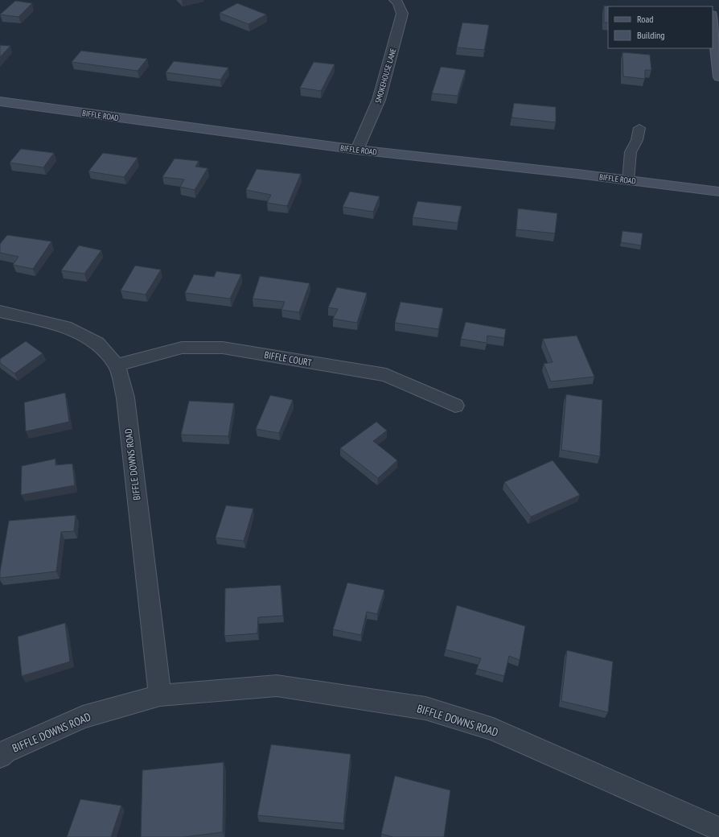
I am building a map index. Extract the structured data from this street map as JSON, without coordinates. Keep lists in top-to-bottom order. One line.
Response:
{"streets":{"street":["SMOKEHOUSE LANE","BIFFLE ROAD","BIFFLE COURT","BIFFLE DOWNS ROAD"]},"crossings":[["SMOKEHOUSE LANE","BIFFLE ROAD"],["BIFFLE COURT","BIFFLE DOWNS ROAD"]],"legend":["Road","Building"]}
